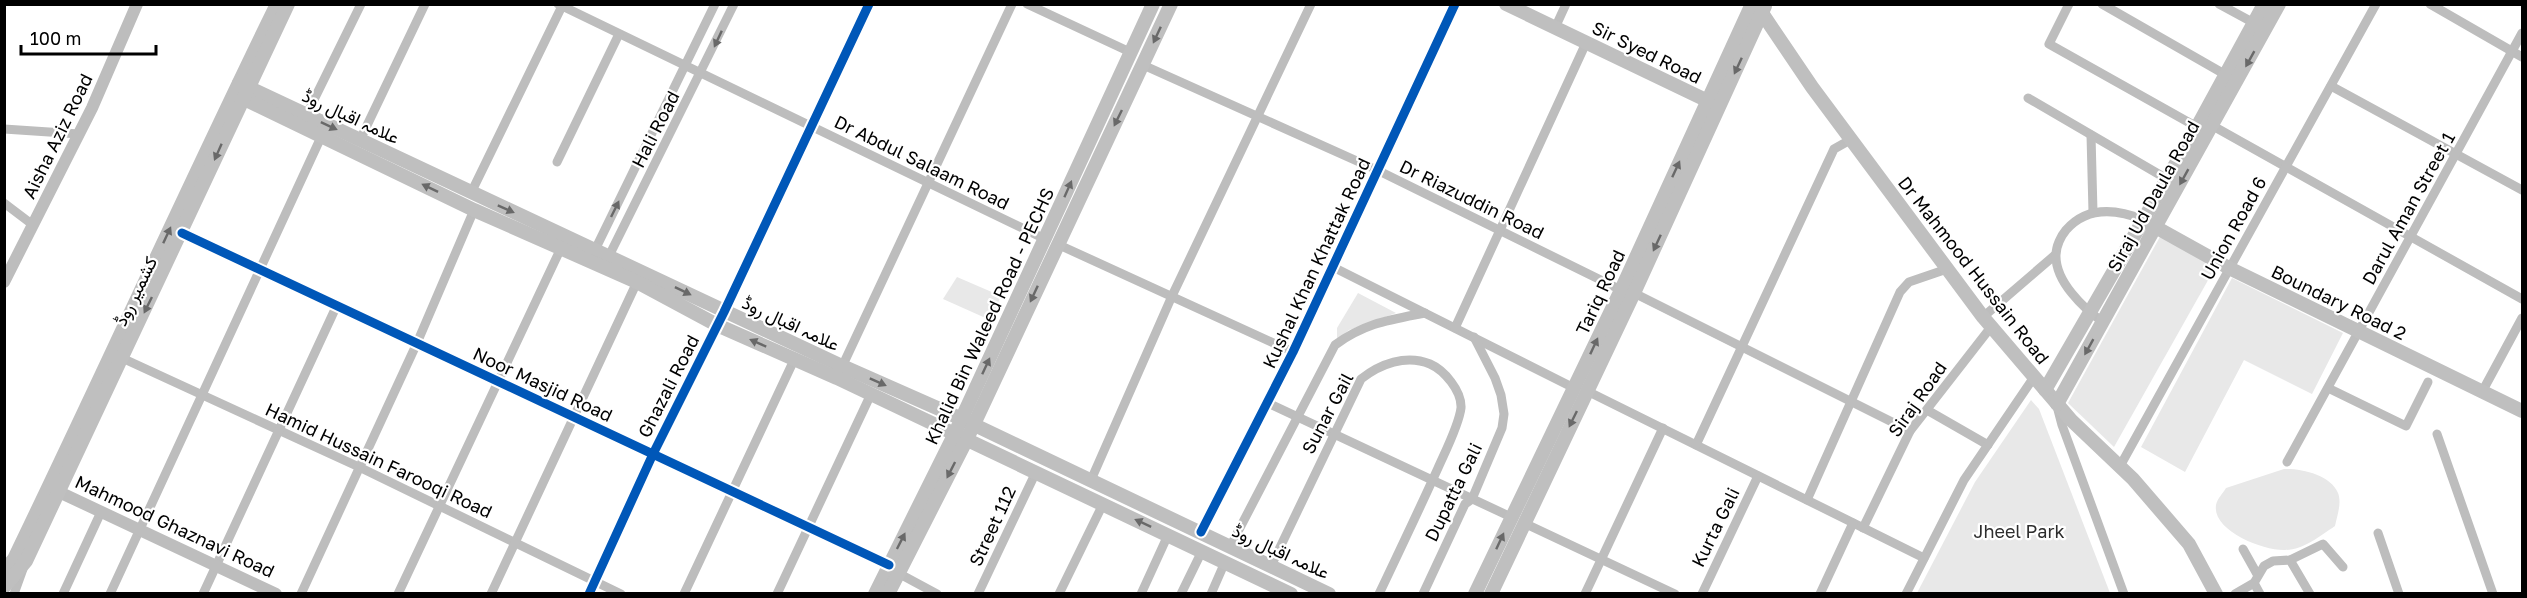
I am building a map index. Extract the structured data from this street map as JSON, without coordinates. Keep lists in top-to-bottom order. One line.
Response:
{"streets":{"main road":["Sir Syed Road","علامہ اقبال روڈ","Siraj Ud Daula Road","Dr Mahmood Hussain Road","کشمیر روڈ","Tariq Road","Boundary Road 2","Khalid Bin Waleed Road - PECHS"],"street":["Hali Road","Aisha Aziz Road","Dr Abdul Salaam Road","Dr Riazuddin Road","Darul Aman Street 1","Union Road 6","Kushal Khan Khattak Road","Noor Masjid Road","Ghazali Road","Siraj Road","Sunar Gail","Hamid Hussain Farooqi Road","Dupatta Gali","Mahmood Ghaznavi Road","Street 112","Kurta Gali"]},"crossings":[["Sir Syed Road","Tariq Road"],["علامہ اقبال روڈ","Hali Road"],["علامہ اقبال روڈ","Kushal Khan Khattak Road"],["علامہ اقبال روڈ","کشمیر روڈ"],["علامہ اقبال روڈ","Khalid Bin Waleed Road - PECHS"],["علامہ اقبال روڈ","Ghazali Road"],["علامہ اقبال روڈ","Sunar Gail"],["علامہ اقبال روڈ","Street 112"],["Hali Road","Dr Abdul Salaam Road"],["Dr Abdul Salaam Road","Kushal Khan Khattak Road"],["Dr Abdul Salaam Road","Khalid Bin Waleed Road - PECHS"],["Dr Abdul Salaam Road","Ghazali Road"],["Siraj Ud Daula Road","Dr Mahmood Hussain Road"],["Siraj Ud Daula Road","Boundary Road 2"],["Dr Riazuddin Road","Kushal Khan Khattak Road"],["Dr Riazuddin Road","Tariq Road"],["Dr Riazuddin Road","Khalid Bin Waleed Road - PECHS"],["Dr Riazuddin Road","Siraj Road"],["Darul Aman Street 1","Boundary Road 2"],["Union Road 6","Dr Mahmood Hussain Road"],["Union Road 6","Boundary Road 2"],["Dr Mahmood Hussain Road","Tariq Road"],["Dr Mahmood Hussain Road","Siraj Road"],["کشمیر روڈ","Noor Masjid Road"],["کشمیر روڈ","Hamid Hussain Farooqi Road"],["کشمیر روڈ","Mahmood Ghaznavi Road"],["Khalid Bin Waleed Road - PECHS","Noor Masjid Road"],["Noor Masjid Road","Ghazali Road"],["Ghazali Road","Hamid Hussain Farooqi Road"]],"parks":["Jheel Park"],"scale_bar":"100 m"}
